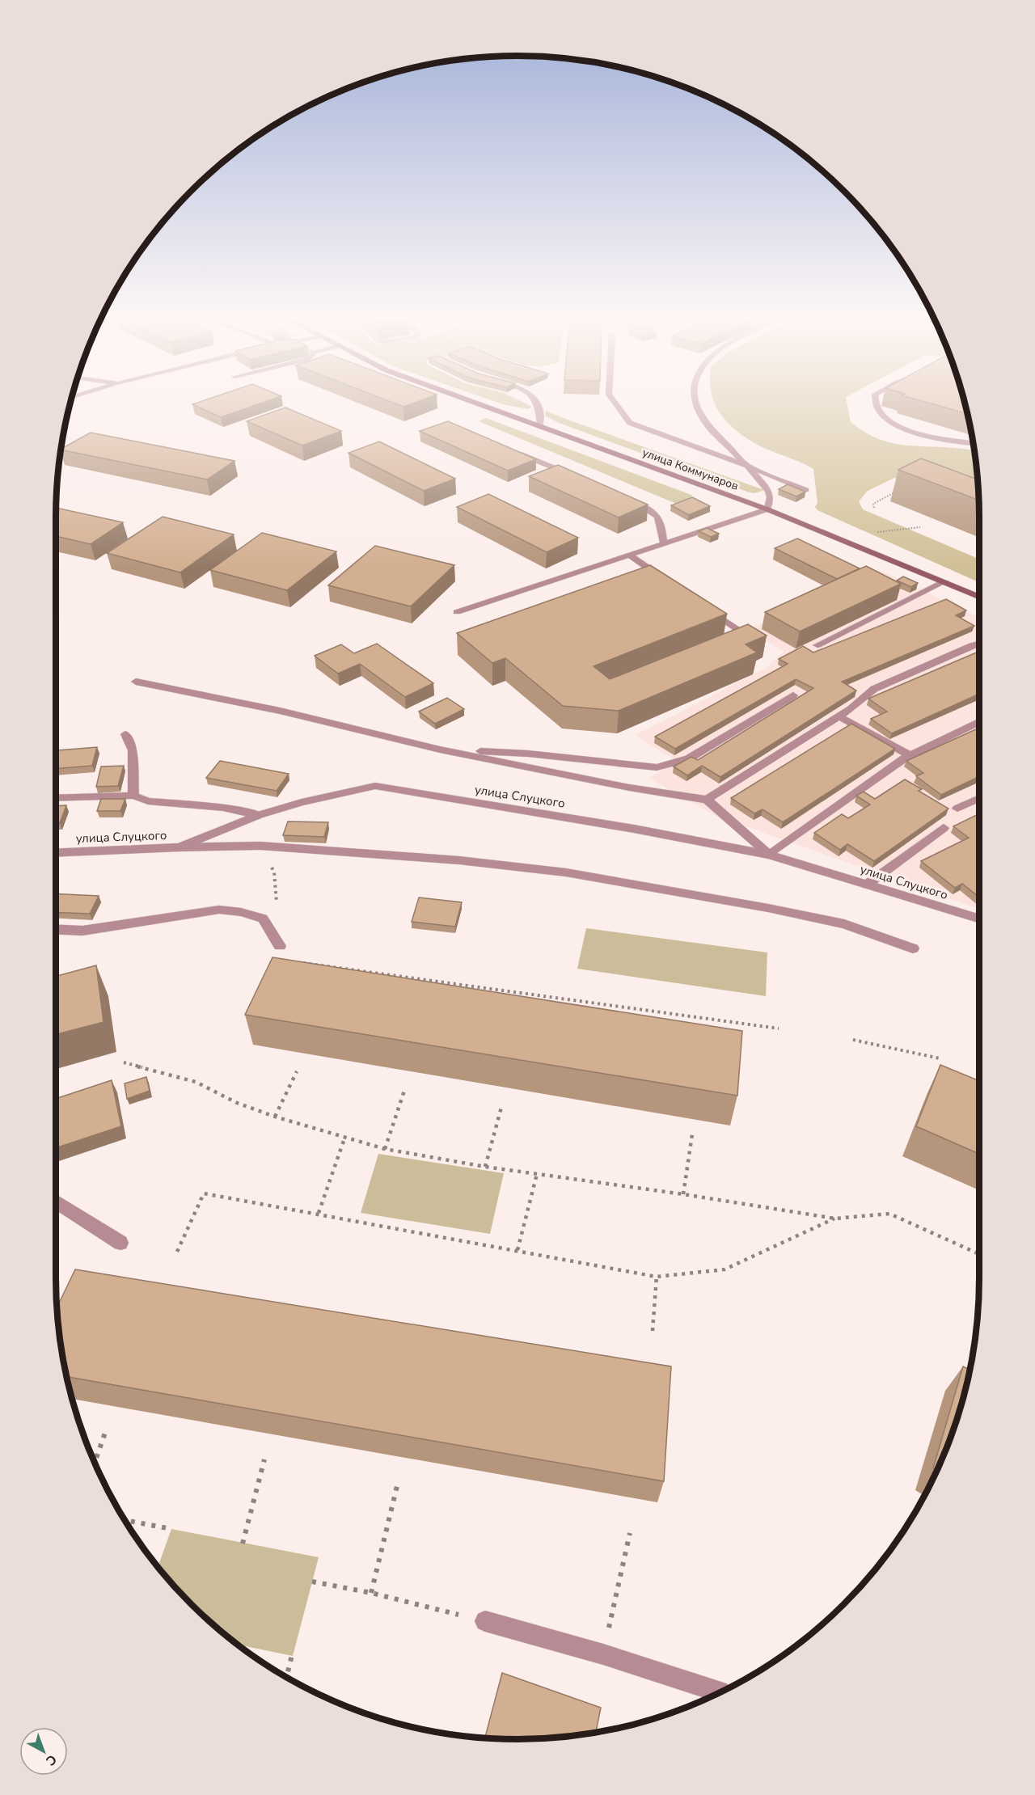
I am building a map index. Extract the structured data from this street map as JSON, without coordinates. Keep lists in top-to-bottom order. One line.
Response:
{"streets":{"main road":["улица Коммунаров"],"street":["улица Слуцкого"]},"north":"bottom right"}
